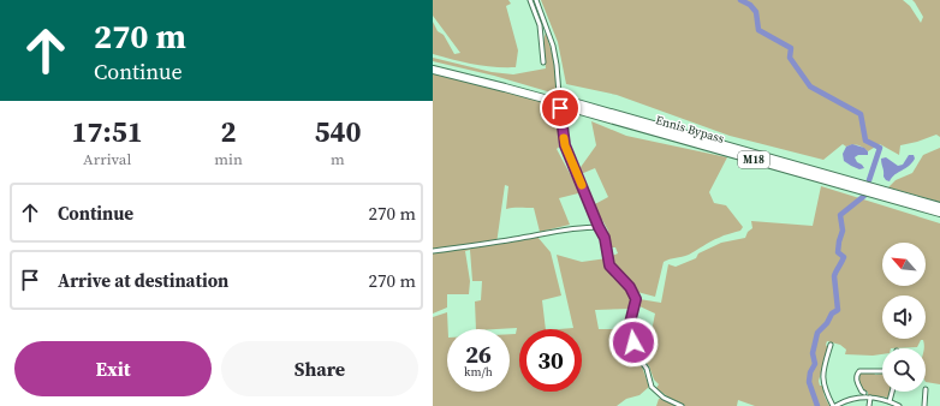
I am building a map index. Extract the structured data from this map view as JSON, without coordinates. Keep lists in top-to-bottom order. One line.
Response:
{"streets":{"highway":["Ennis Bypass","M18"]},"north":"top left","page":{"turn":["270 m","Continue"],"eta":["17:51","Arrival","2","min","540","m"],"list":[{"name":"Continue","value":"270 m"},{"name":"Arrive at destination","value":"270 m"}],"speed":"26 km/h","limit":"30","buttons":["Exit","Share"]}}
